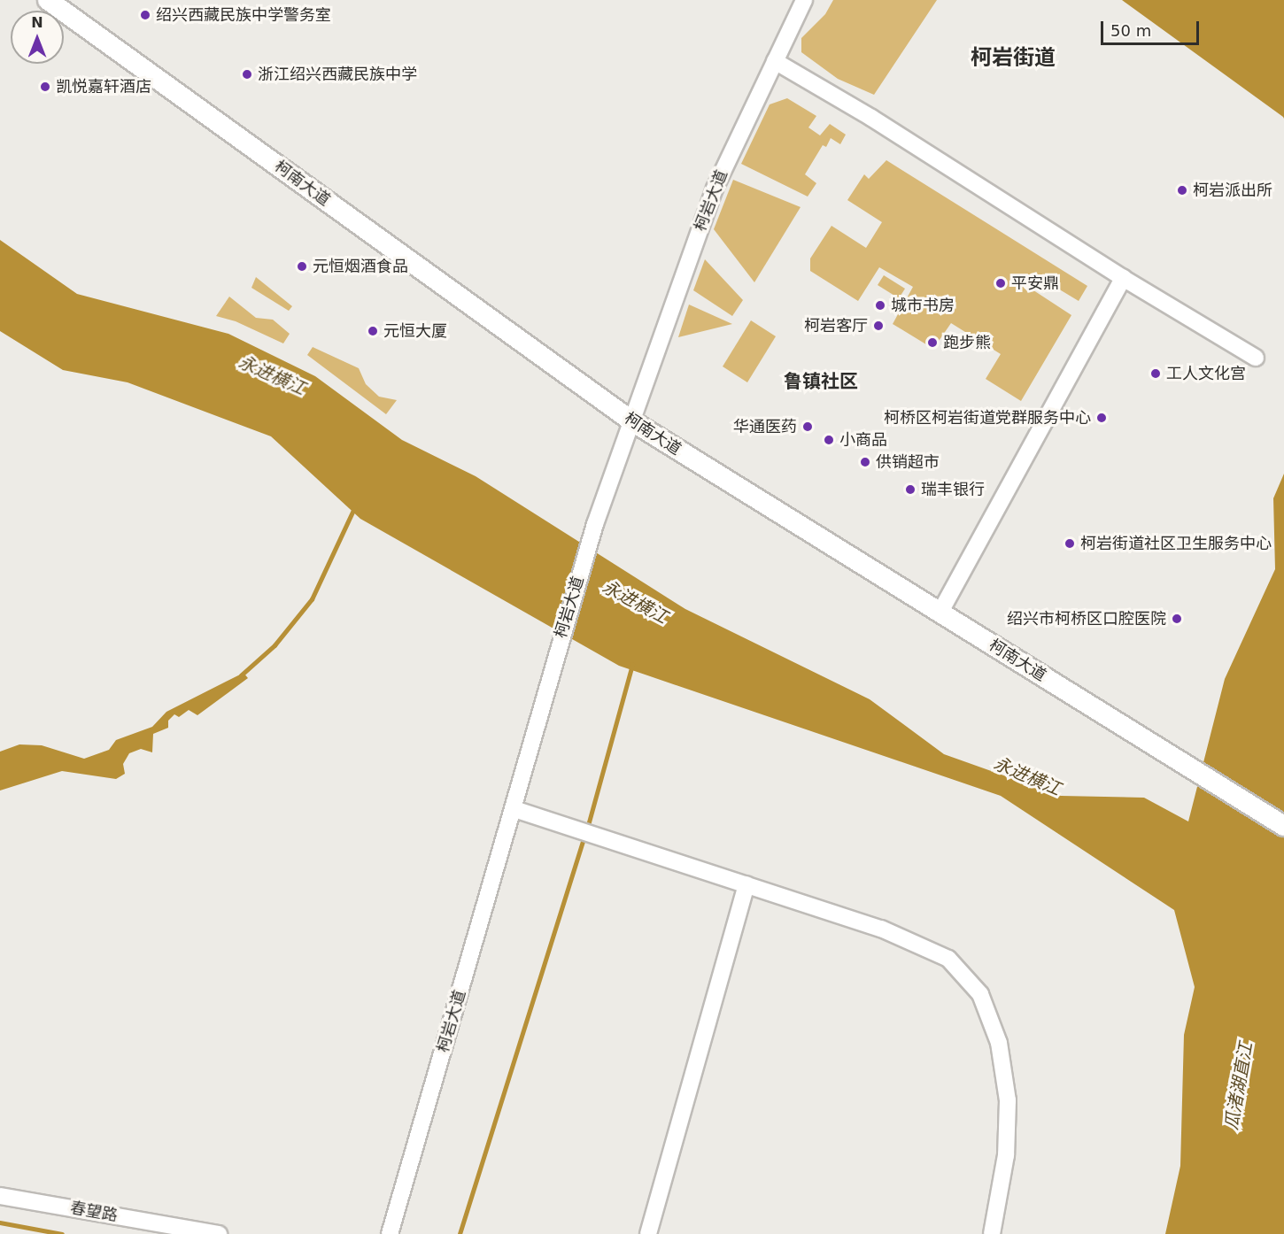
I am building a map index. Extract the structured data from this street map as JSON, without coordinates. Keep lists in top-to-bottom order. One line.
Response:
{"streets":{"main road":["柯南大道"],"street":["柯岩大道","春望路"]},"crossings":[["柯南大道","柯岩大道"]],"districts":["柯岩街道","鲁镇社区"],"water":["永进横江","瓜渚湖直江"],"places":["绍兴西藏民族中学警务室","浙江绍兴西藏民族中学","凯悦嘉轩酒店","柯岩派出所","元恒烟酒食品","平安鼎","城市书房","柯岩客厅","元恒大厦","跑步熊","工人文化宫","柯桥区柯岩街道党群服务中心","华通医药","小商品","供销超市","瑞丰银行","柯岩街道社区卫生服务中心","绍兴市柯桥区口腔医院"],"scale_bar":"50 m","north":"top"}
